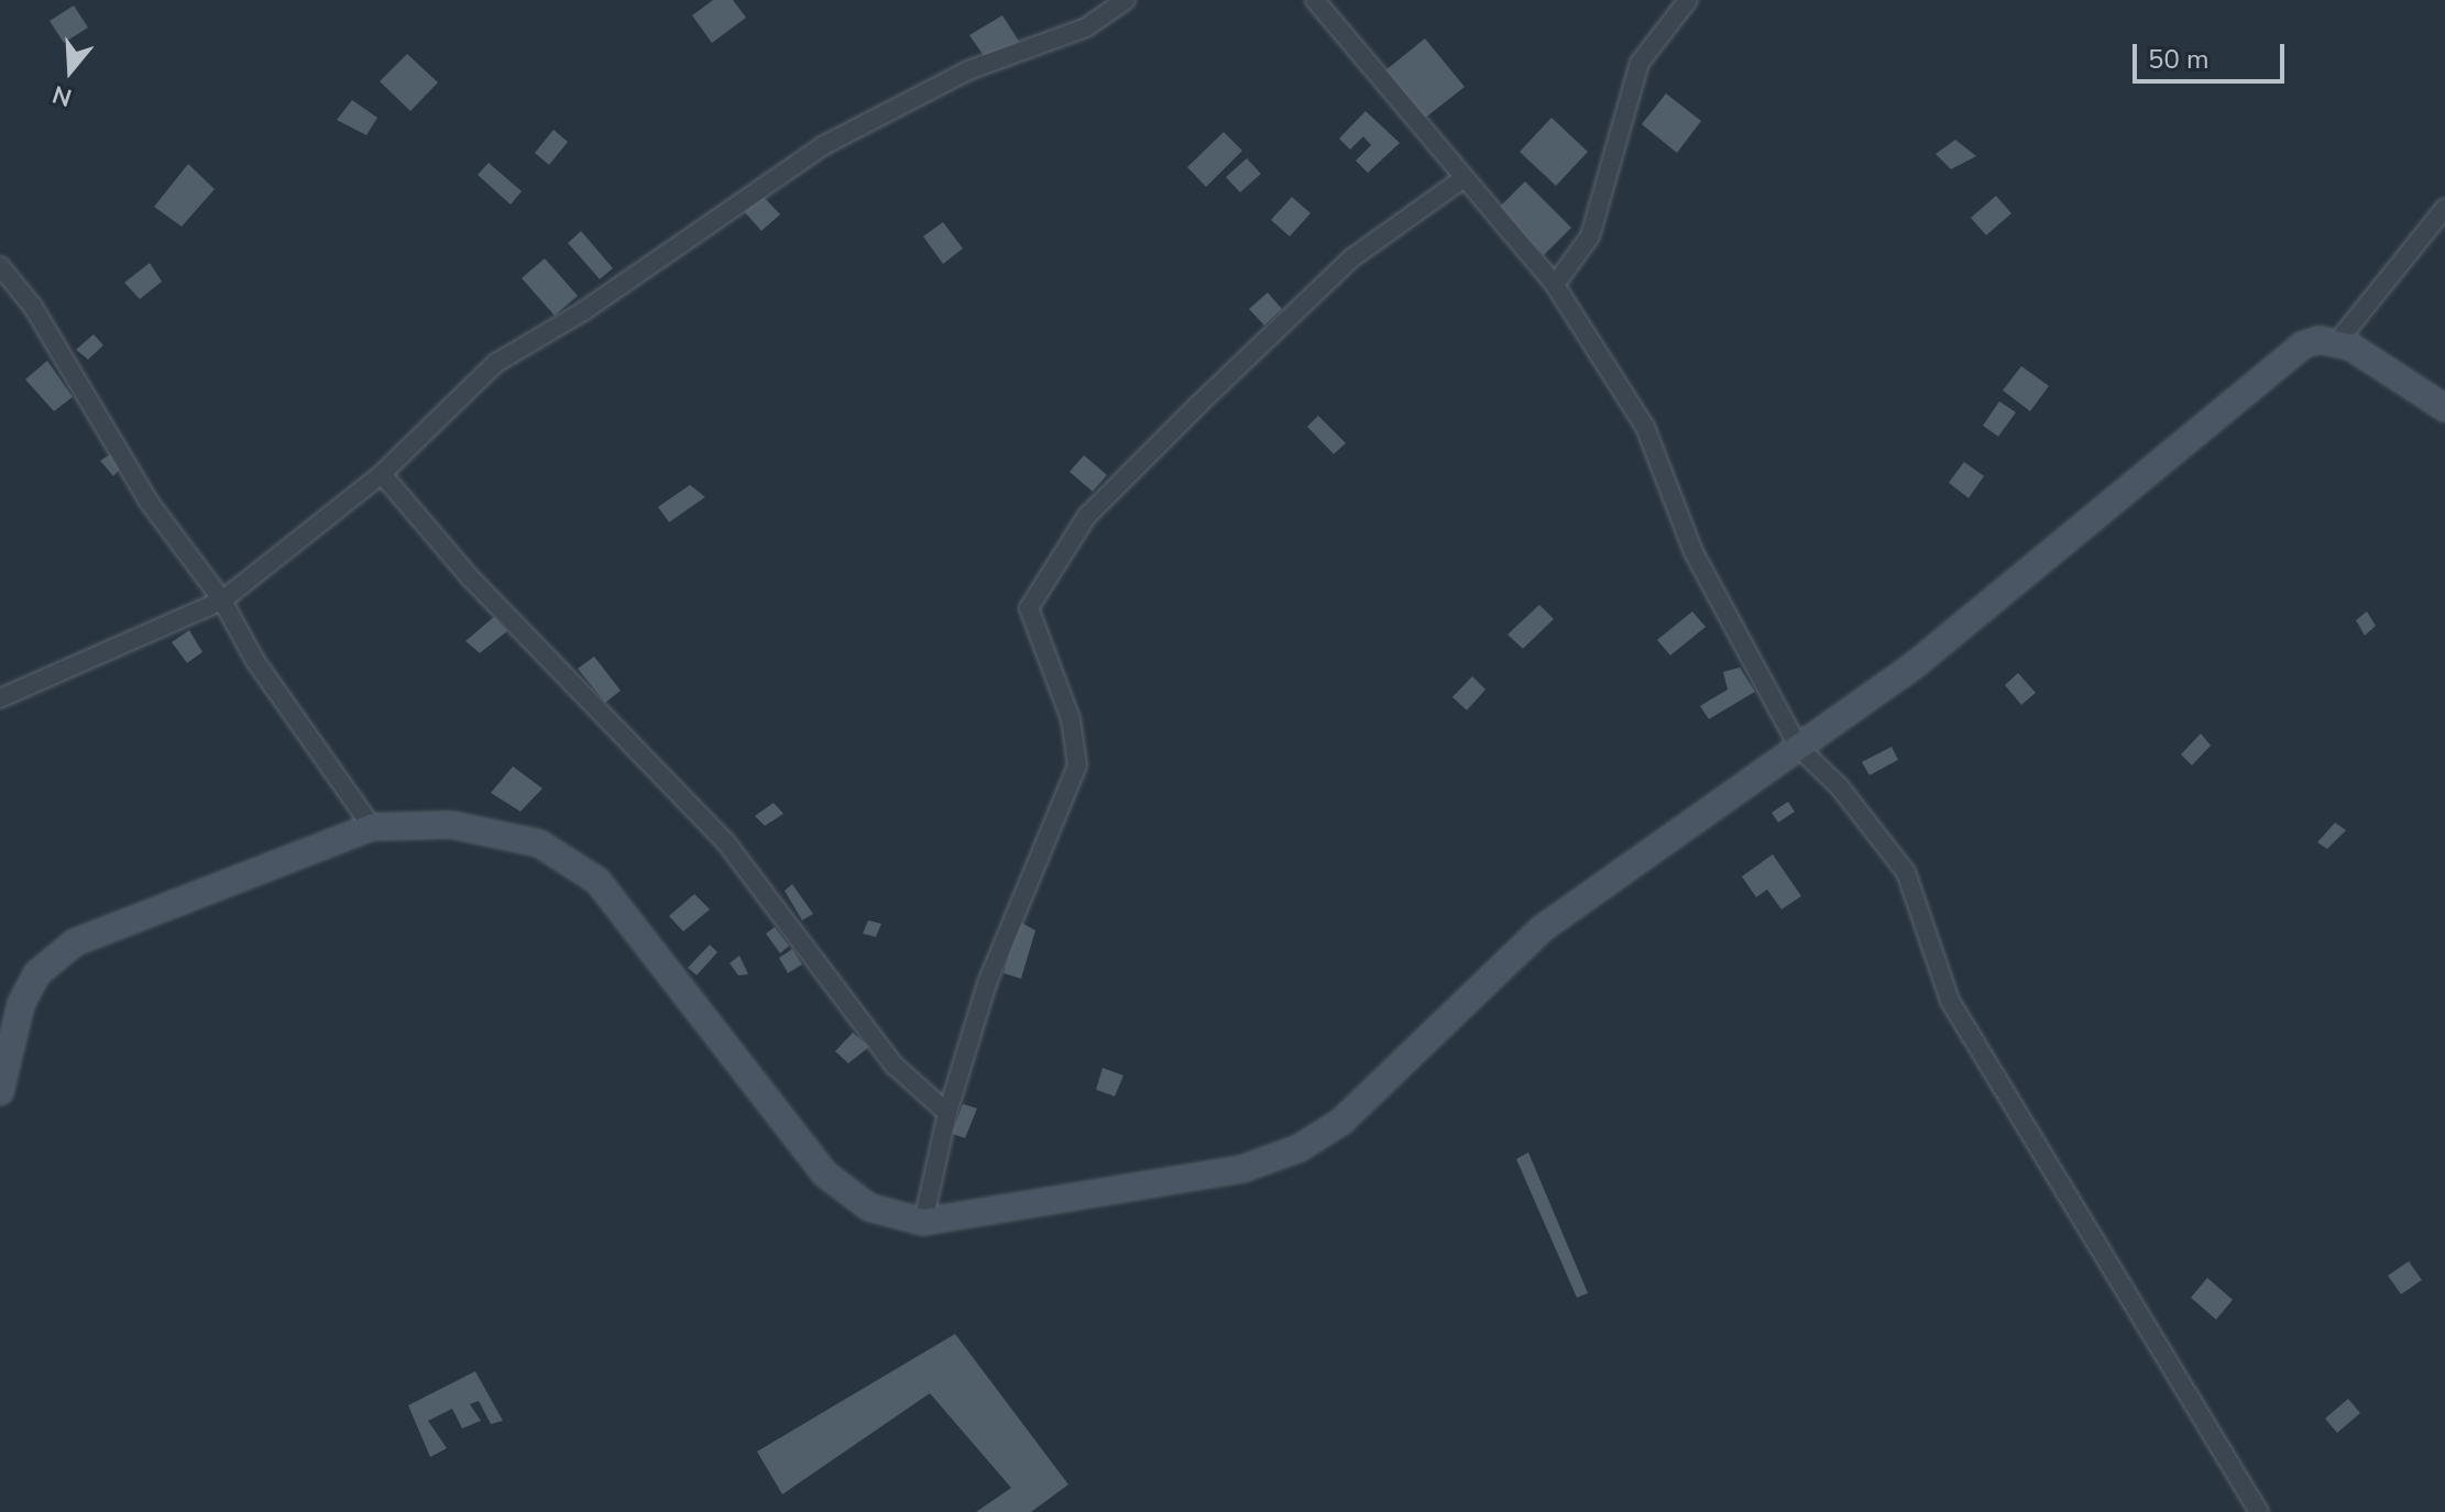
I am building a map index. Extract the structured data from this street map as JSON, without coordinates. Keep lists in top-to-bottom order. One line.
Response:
{"scale_bar":"50 m","north":"bottom"}
